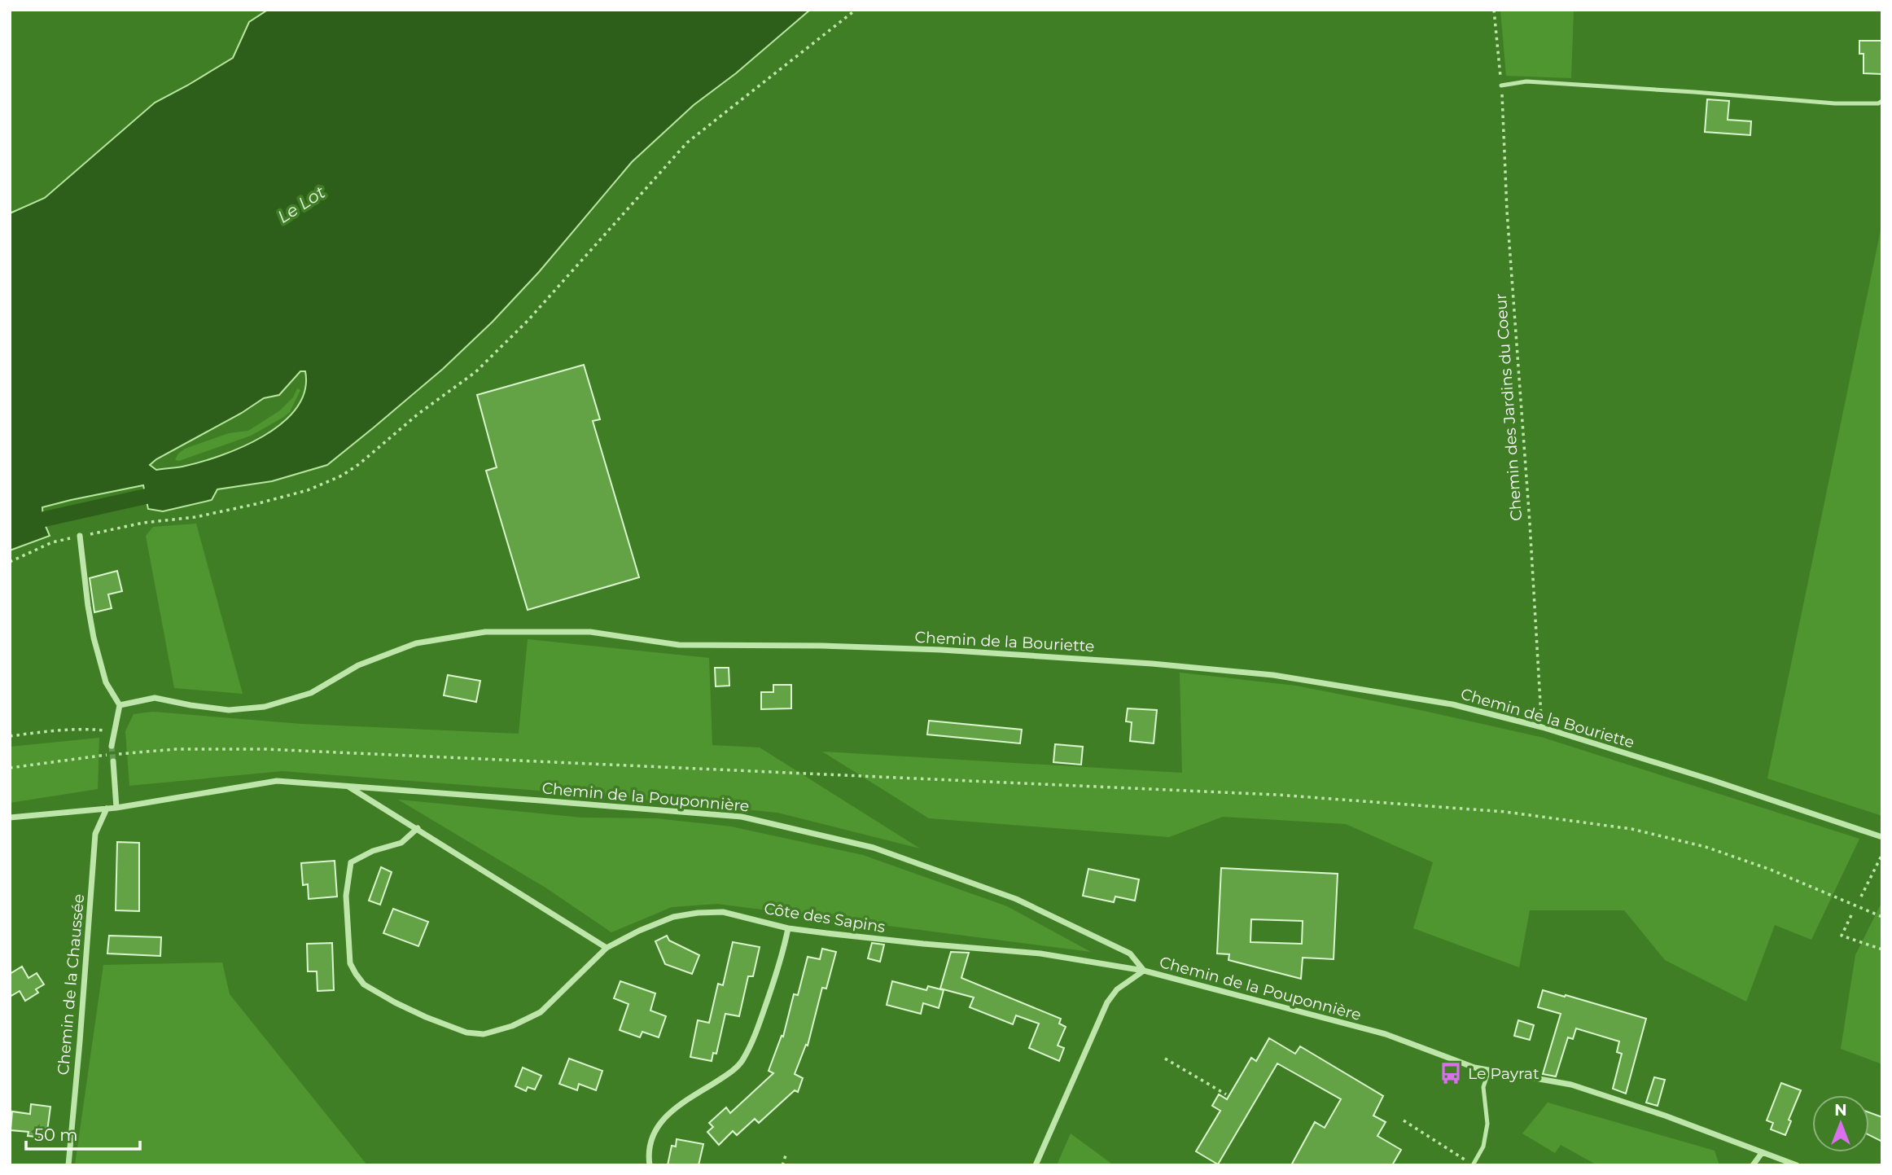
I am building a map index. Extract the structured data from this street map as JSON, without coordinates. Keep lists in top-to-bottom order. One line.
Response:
{"streets":{"street":["Chemin de la Bouriette","Chemin de la Pouponnière","Côte des Sapins","Chemin de la Chaussée"],"path":["Chemin des Jardins du Coeur"]},"crossings":[["Chemin des Jardins du Coeur","Chemin de la Bouriette"],["Chemin de la Pouponnière","Côte des Sapins"],["Chemin de la Pouponnière","Chemin de la Chaussée"]],"water":["Le Lot"],"places":{"bus stop":["Le Payrat"]},"scale_bar":"50 m","north":"top"}
